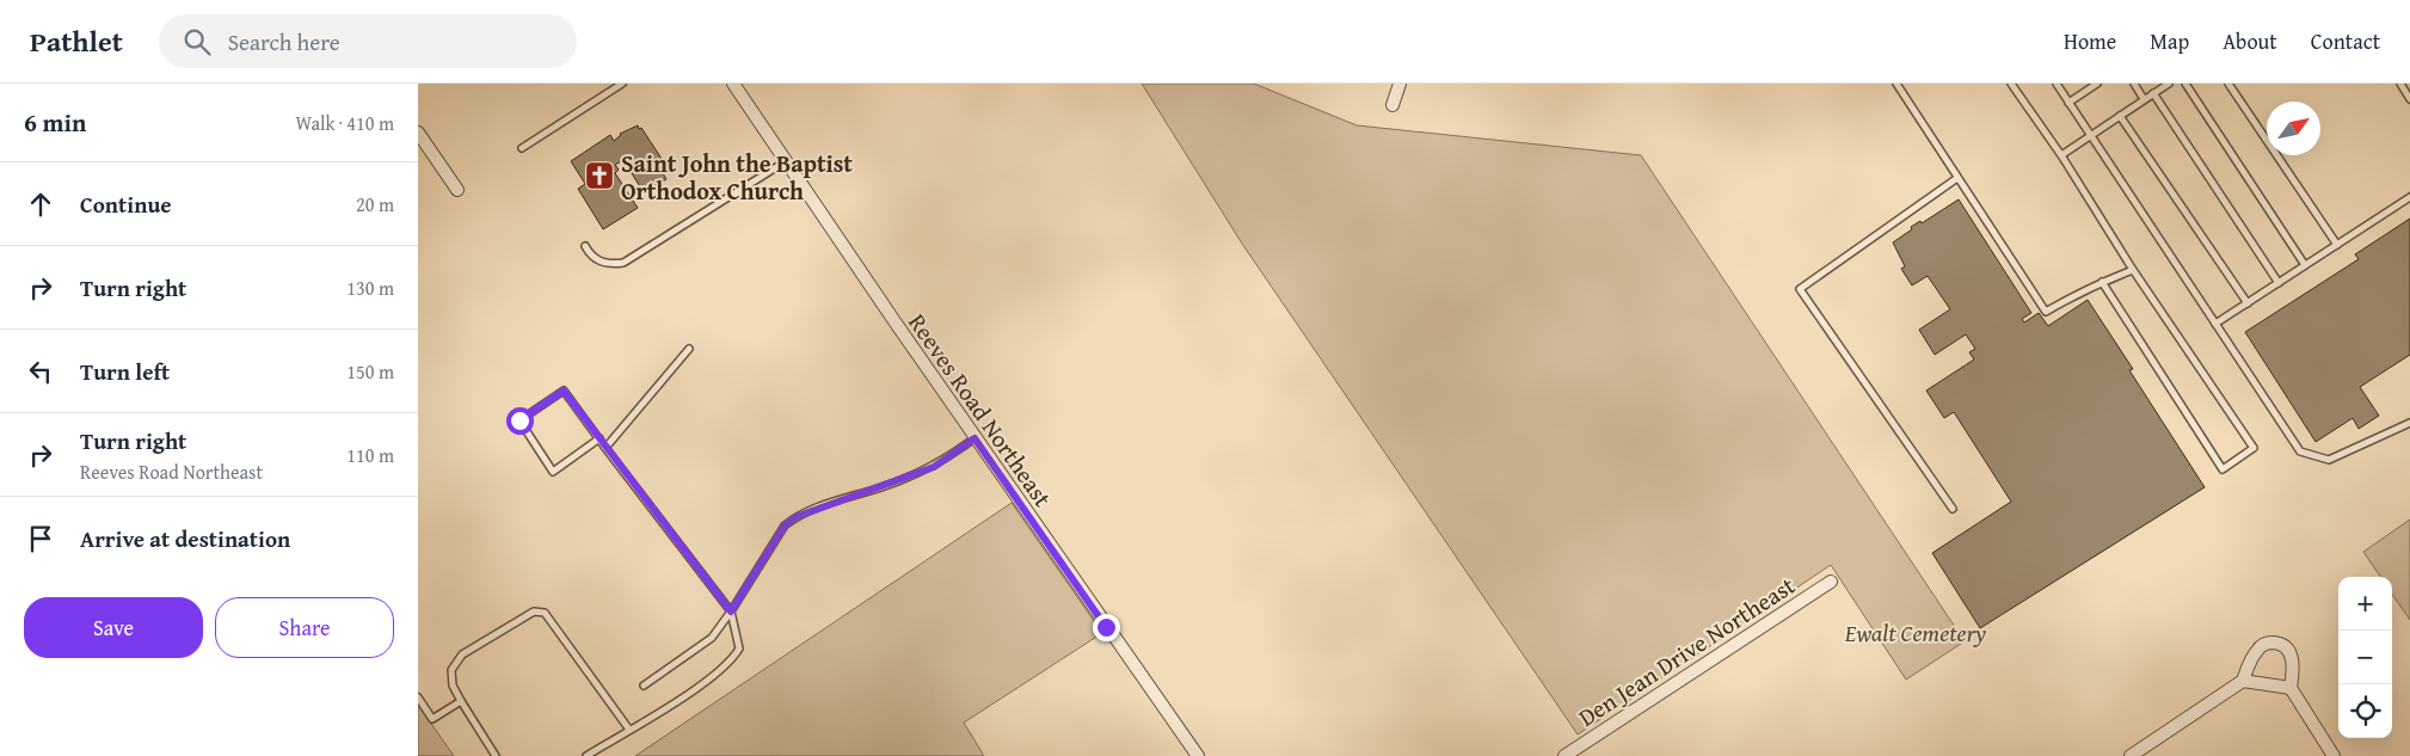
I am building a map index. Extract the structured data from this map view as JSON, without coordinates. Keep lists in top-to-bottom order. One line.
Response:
{"streets":{"street":["Reeves Road Northeast","Den Jean Drive Northeast"]},"parks":["Ewalt Cemetery"],"places":{"church":["Saint John the Baptist Orthodox Church"]},"north":"top right","page":{"header":"Pathlet","search":"Search here","nav":["Home","Map","About","Contact"],"heading":["6 min","Walk · 410 m"],"list":[["Continue","20 m"],["Turn right","130 m"],["Turn left","150 m"],["Turn right","Reeves Road Northeast","110 m"],"Arrive at destination"],"map_buttons":["+","−"],"buttons":["Save","Share"]}}
